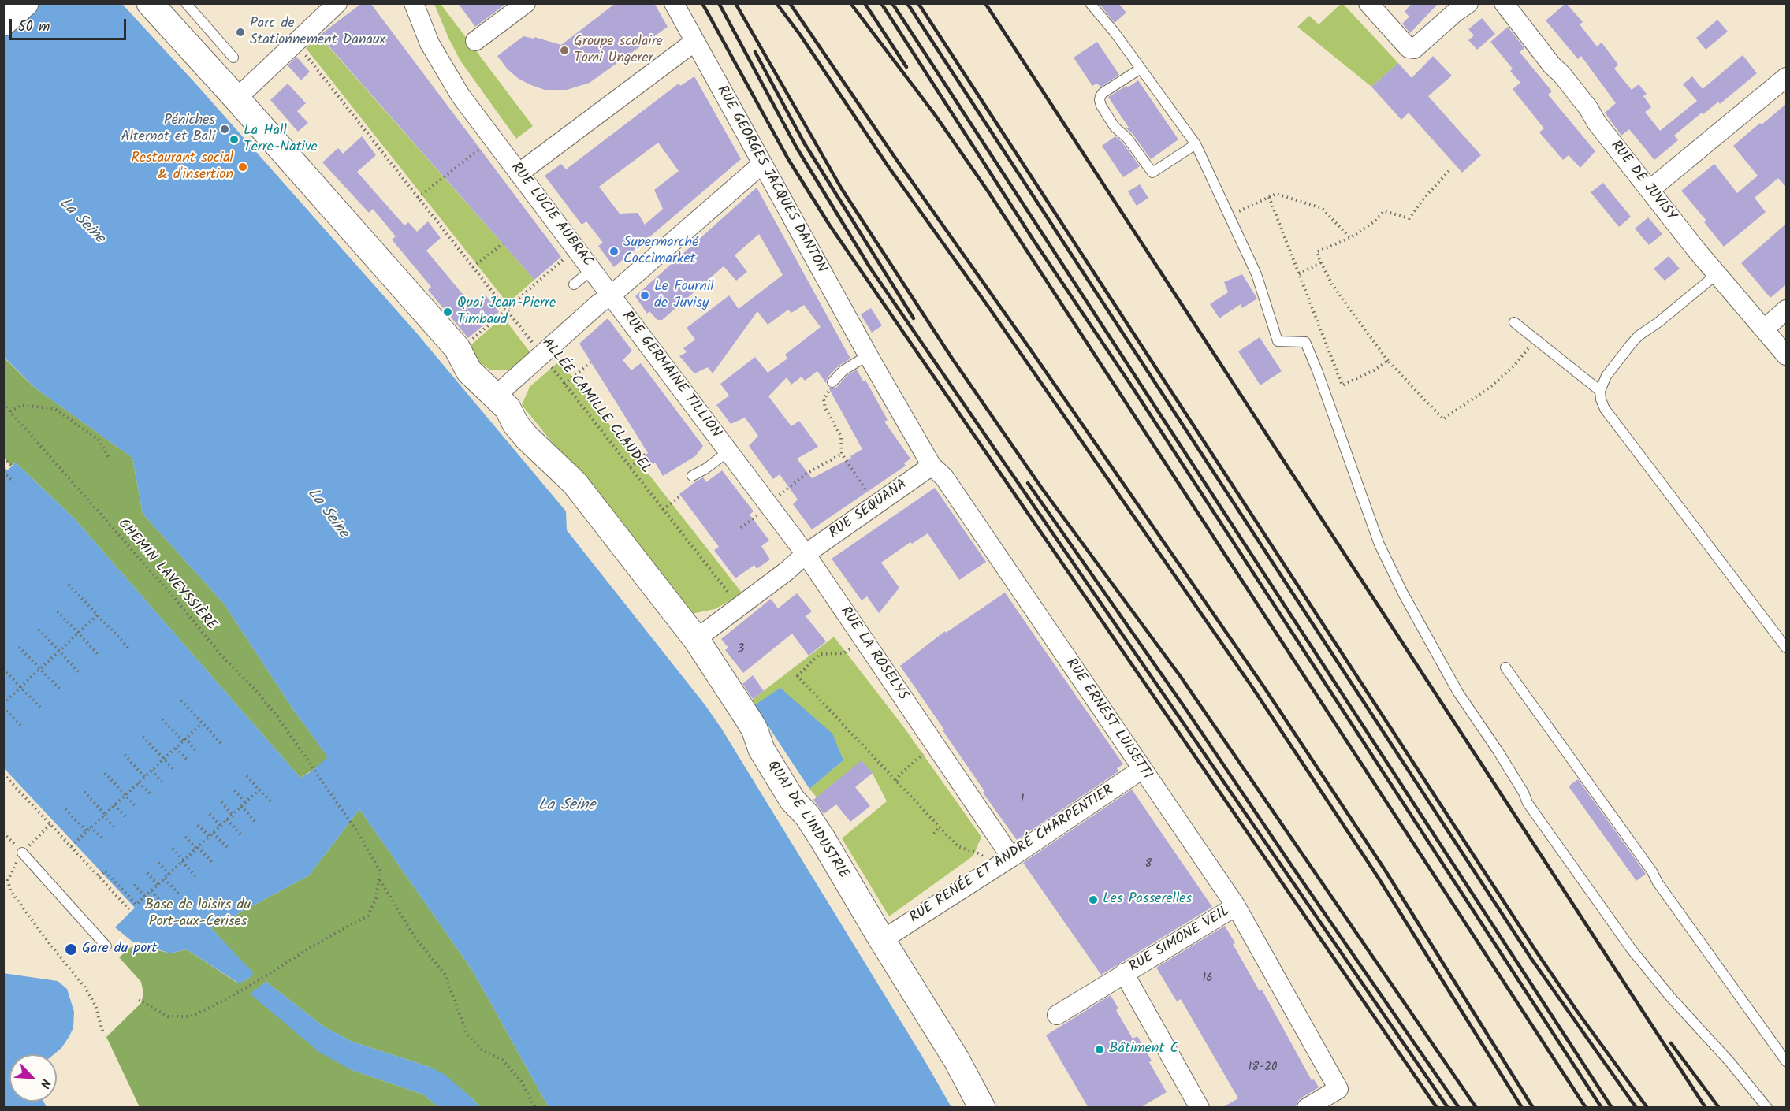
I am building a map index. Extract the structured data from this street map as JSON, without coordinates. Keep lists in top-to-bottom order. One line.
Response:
{"streets":{"main road":["QUAI DE L'INDUSTRIE"],"street":["RUE GEORGES JACQUES DANTON","RUE DE JUVISY","RUE LUCIE AUBRAC","RUE GERMAINE TILLION","RUE SEQUANA","RUE LA ROSELYS","RUE ERNEST LUISETTI","RUE RENÉE ET ANDRÉ CHARPENTIER","RUE SIMONE VEIL"],"path":["ALLÉE CAMILLE CLAUDEL","CHEMIN LAVEYSSIÈRE"]},"crossings":[["RUE GEORGES JACQUES DANTON","RUE ERNEST LUISETTI"],["RUE LUCIE AUBRAC","RUE GERMAINE TILLION"],["RUE GERMAINE TILLION","RUE LA ROSELYS"],["ALLÉE CAMILLE CLAUDEL","RUE SEQUANA"],["RUE SEQUANA","RUE LA ROSELYS"],["RUE SEQUANA","RUE ERNEST LUISETTI"],["RUE SEQUANA","QUAI DE L'INDUSTRIE"],["RUE LA ROSELYS","RUE RENÉE ET ANDRÉ CHARPENTIER"],["RUE ERNEST LUISETTI","RUE RENÉE ET ANDRÉ CHARPENTIER"],["RUE ERNEST LUISETTI","RUE SIMONE VEIL"],["QUAI DE L'INDUSTRIE","RUE RENÉE ET ANDRÉ CHARPENTIER"]],"water":["La Seine"],"parks":["Base de loisirs du Port-aux-Cerises"],"places":["Parc de Stationnement Danaux","Groupe scolaire Tomi Ungerer","Péniches Alternat et Bali","La Hall Terre-Native","Restaurant social & d'insertion","Supermarché Coccimarket","Le Fournil de Juvisy","Quai Jean-Pierre Timbaud","Les Passerelles","Gare du port","Bâtiment C"],"house_numbers":["3","1","8","16","18-20"],"scale_bar":"50 m","north":"bottom right"}
